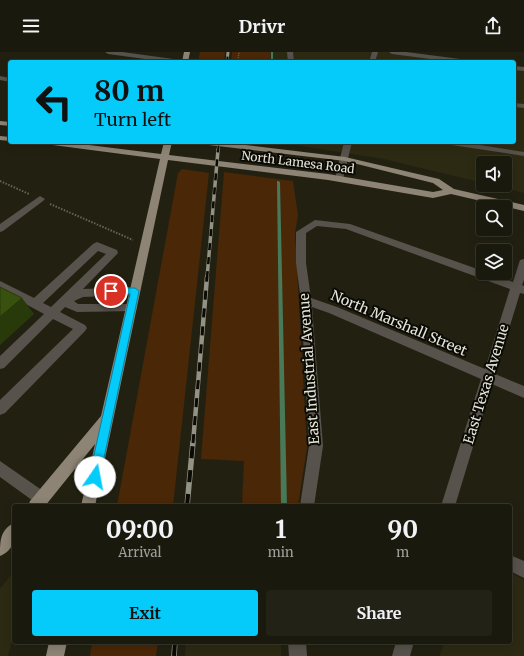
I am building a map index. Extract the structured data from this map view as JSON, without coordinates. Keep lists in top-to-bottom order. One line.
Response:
{"streets":{"main road":["North Lamesa Road"],"street":["North Marshall Street","East Industrial Avenue","East Texas Avenue"]},"crossings":[["North Marshall Street","East Industrial Avenue"],["North Marshall Street","East Texas Avenue"],["East Industrial Avenue","East Texas Avenue"]],"page":{"header":"Drivr","turn":["80 m","Turn left"],"eta":["09:00","Arrival","1","min","90","m"],"buttons":["Exit","Share"]}}
